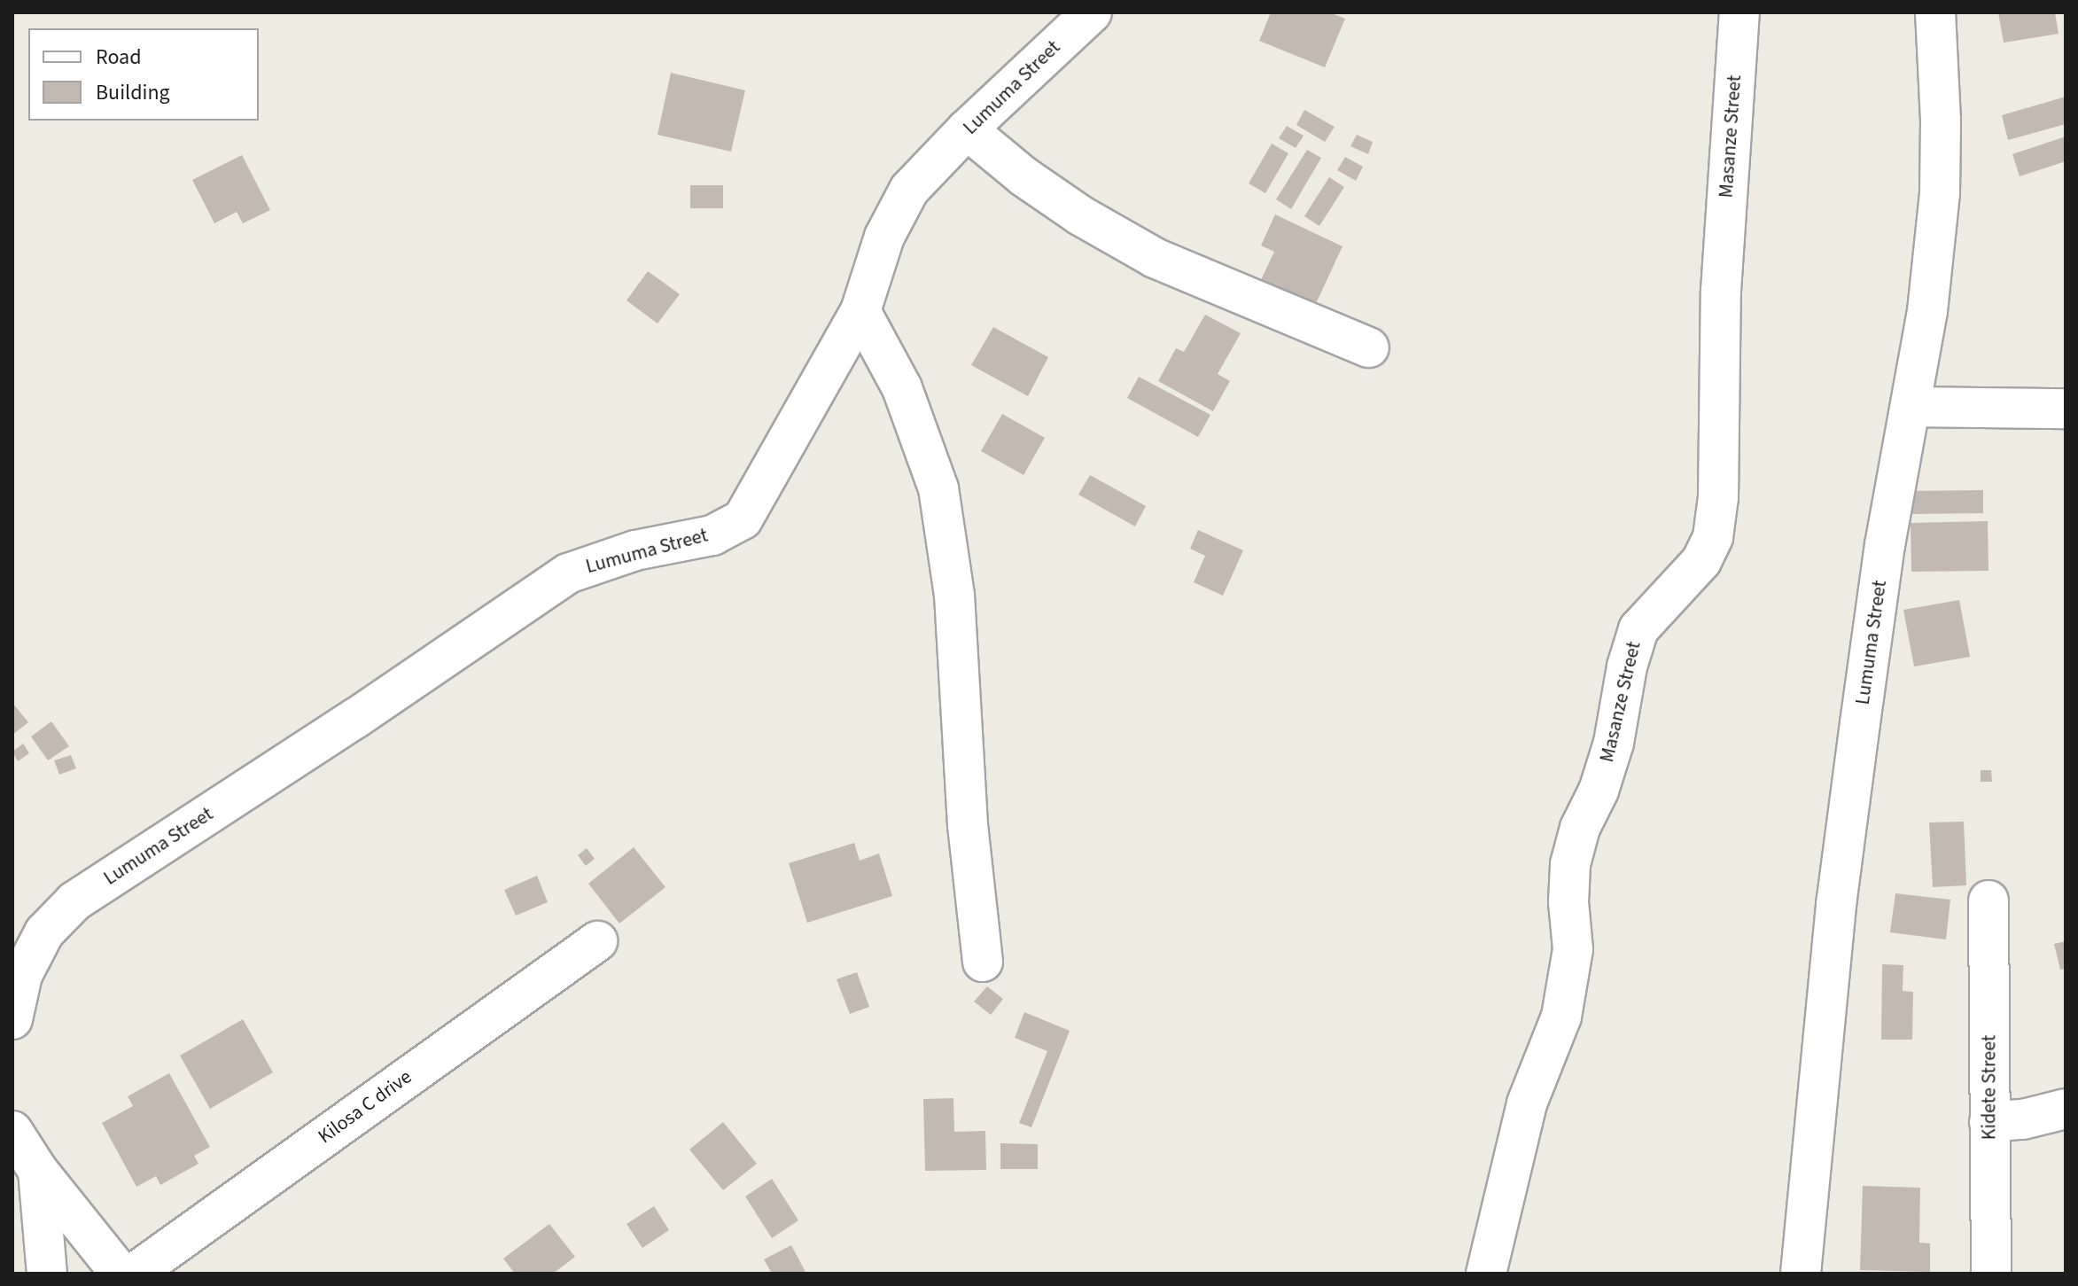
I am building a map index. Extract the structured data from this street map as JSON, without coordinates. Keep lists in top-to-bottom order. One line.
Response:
{"streets":{"street":["Lumuma Street","Masanze Street","Kidete Street","Kilosa C drive"]},"legend":["Road","Building"]}
